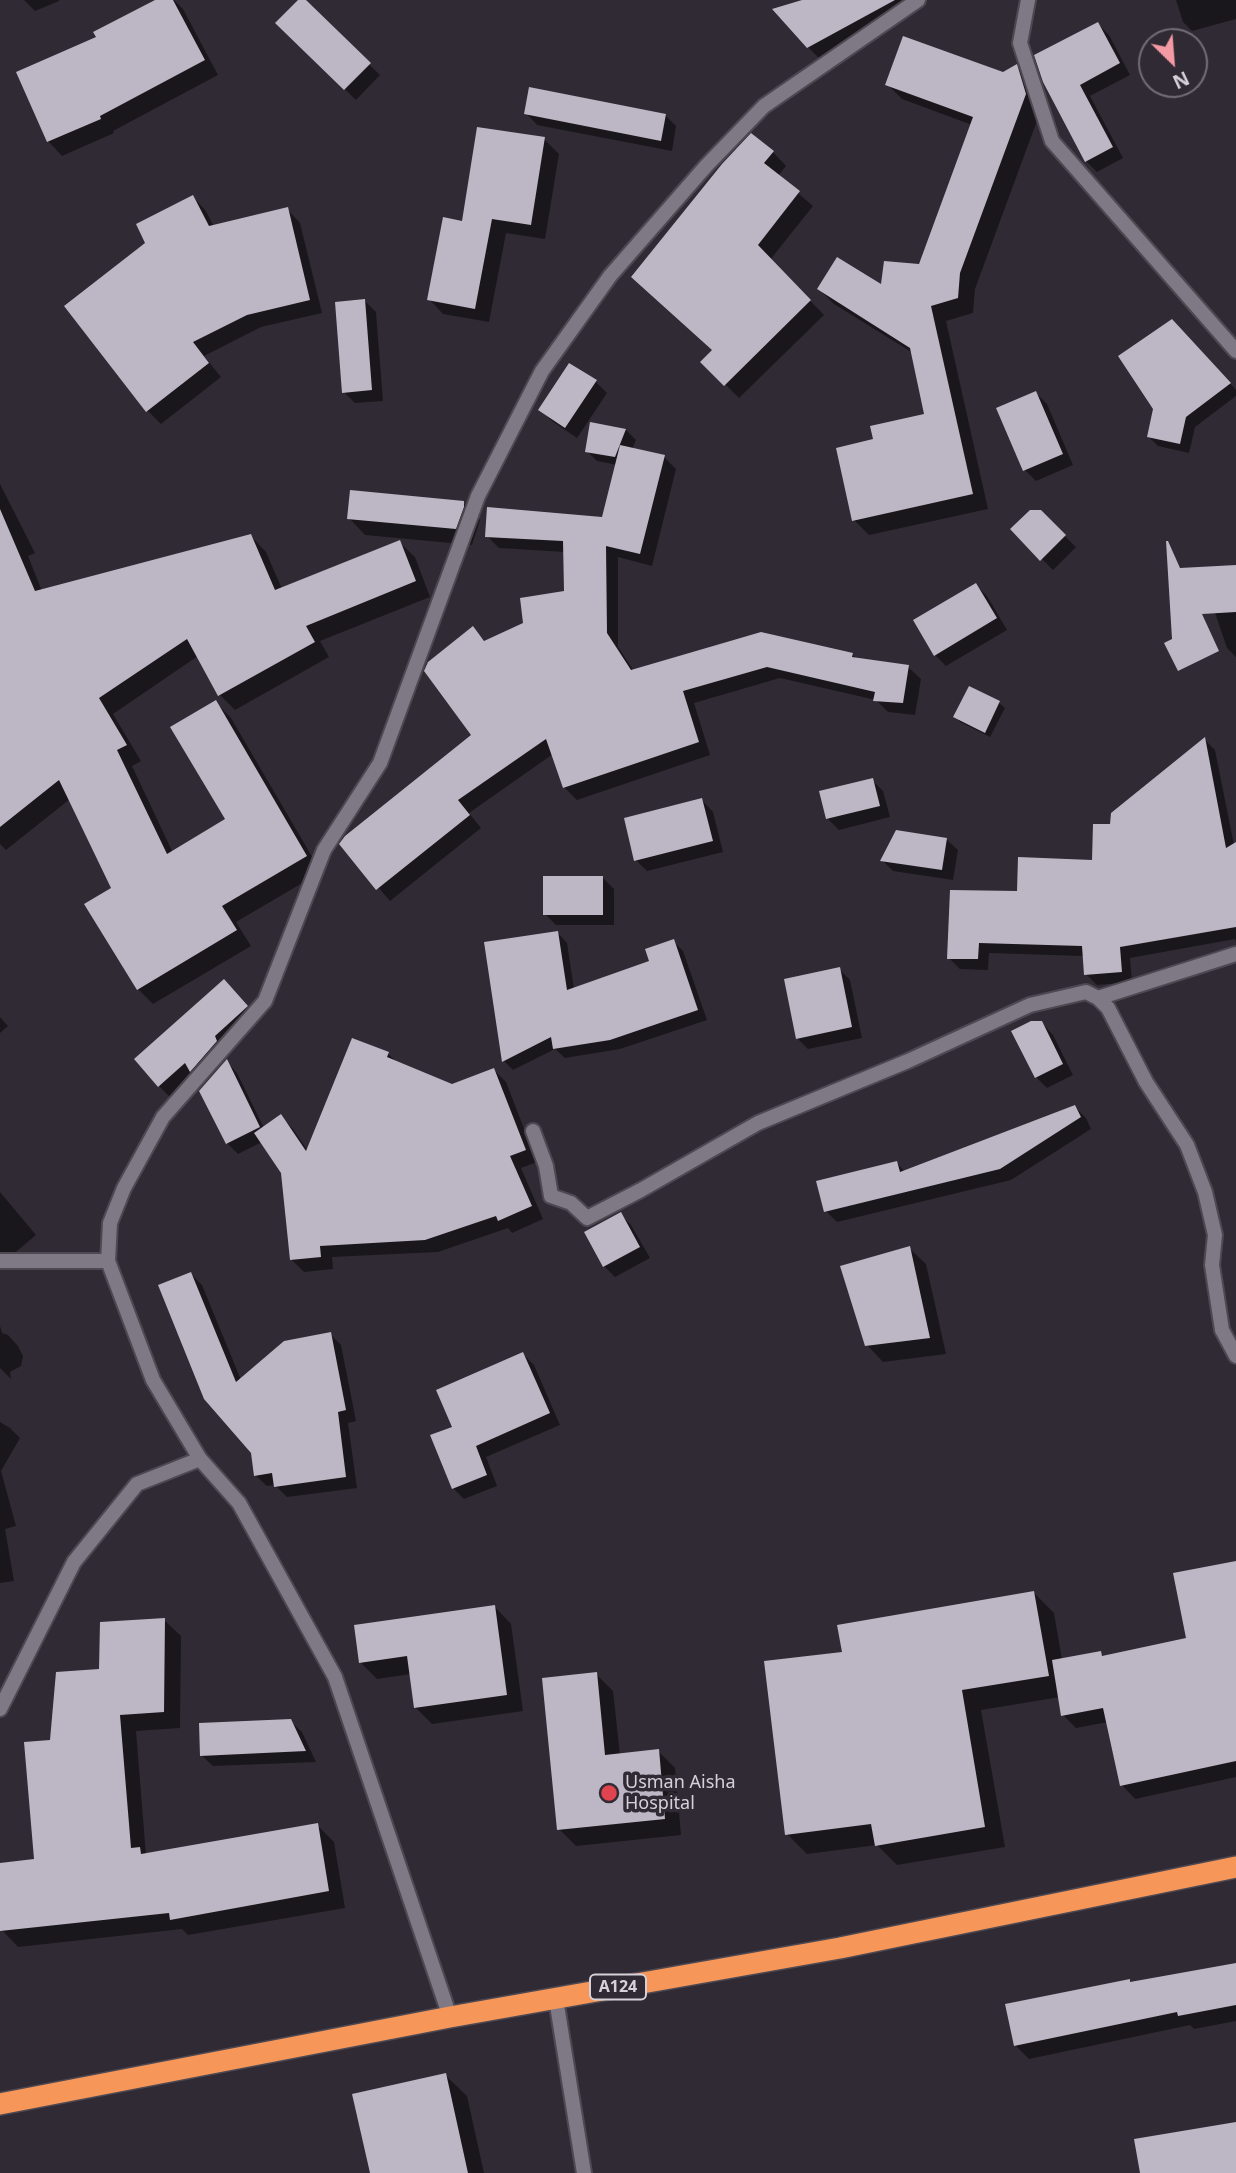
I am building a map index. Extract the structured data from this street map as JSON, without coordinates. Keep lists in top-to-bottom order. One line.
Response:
{"streets":{"highway":["A124"]},"places":["Usman Aisha Hospital"],"north":"bottom right"}
